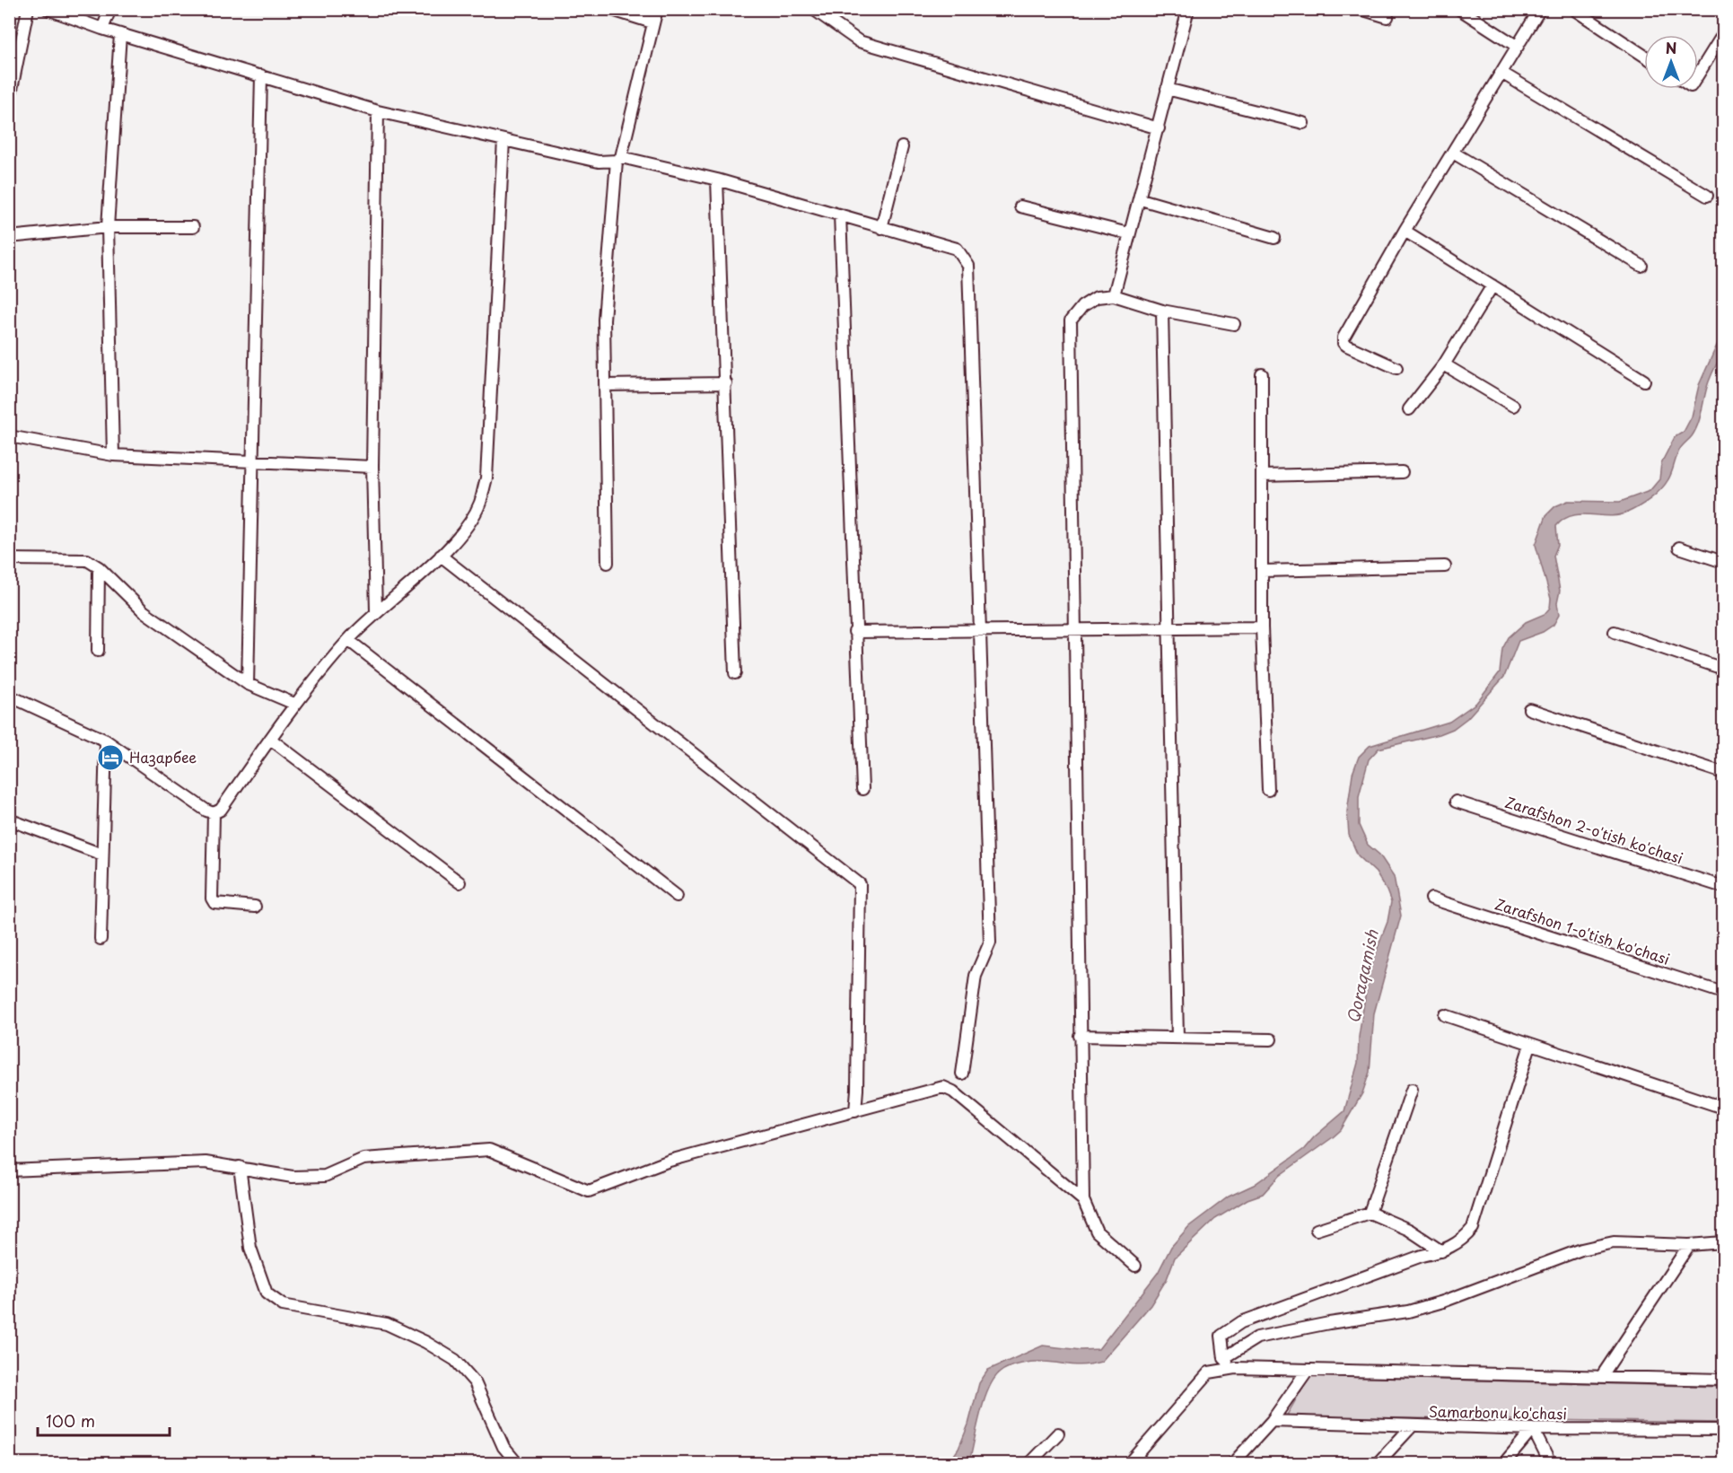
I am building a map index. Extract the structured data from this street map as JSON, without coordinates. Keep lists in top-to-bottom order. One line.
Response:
{"streets":{"street":["Zarafshon 2-o'tish ko'chasi","Zarafshon 1-o'tish ko'chasi","Samarbonu ko'chasi"]},"water":["Qoraqamish"],"places":{"hotel":["Назарбее"]},"scale_bar":"100 m","north":"top"}
